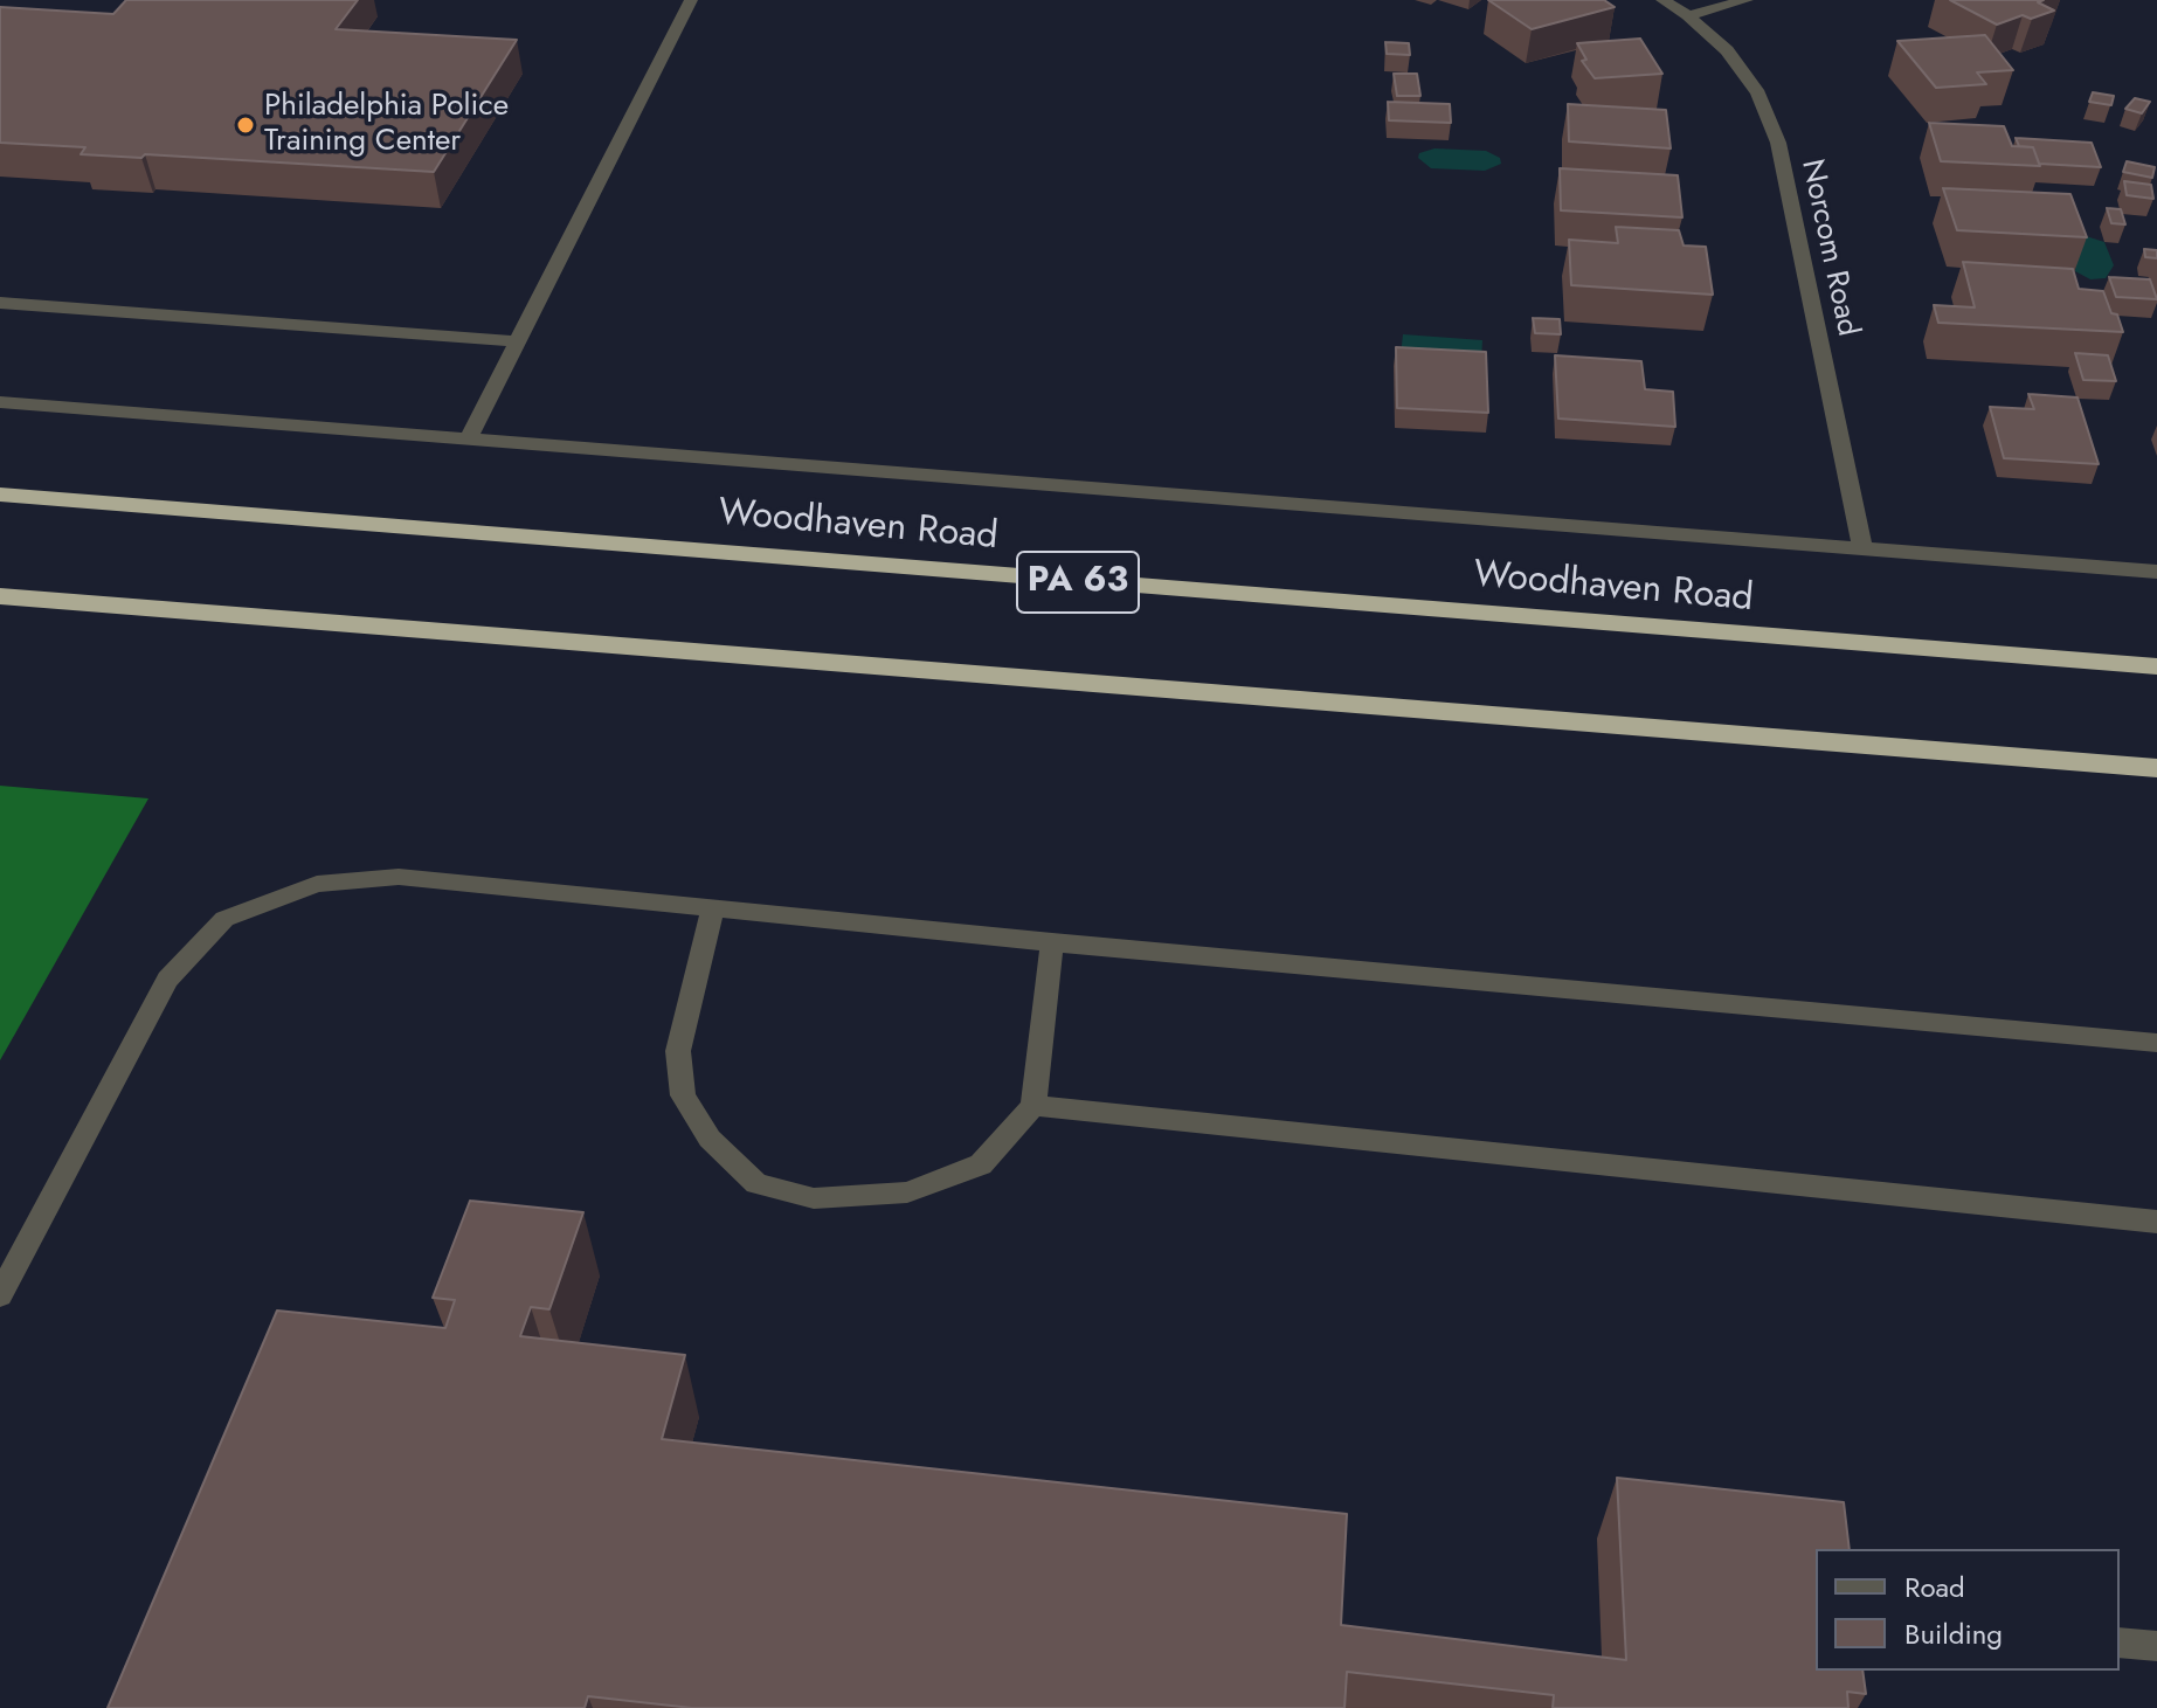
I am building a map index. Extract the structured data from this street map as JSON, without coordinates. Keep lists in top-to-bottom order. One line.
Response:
{"streets":{"highway":["Woodhaven Road","PA 63"],"street":["Norcom Road"]},"crossings":[["Norcom Road","Woodhaven Road"]],"places":["Philadelphia Police Training Center"],"legend":["Road","Building"]}
